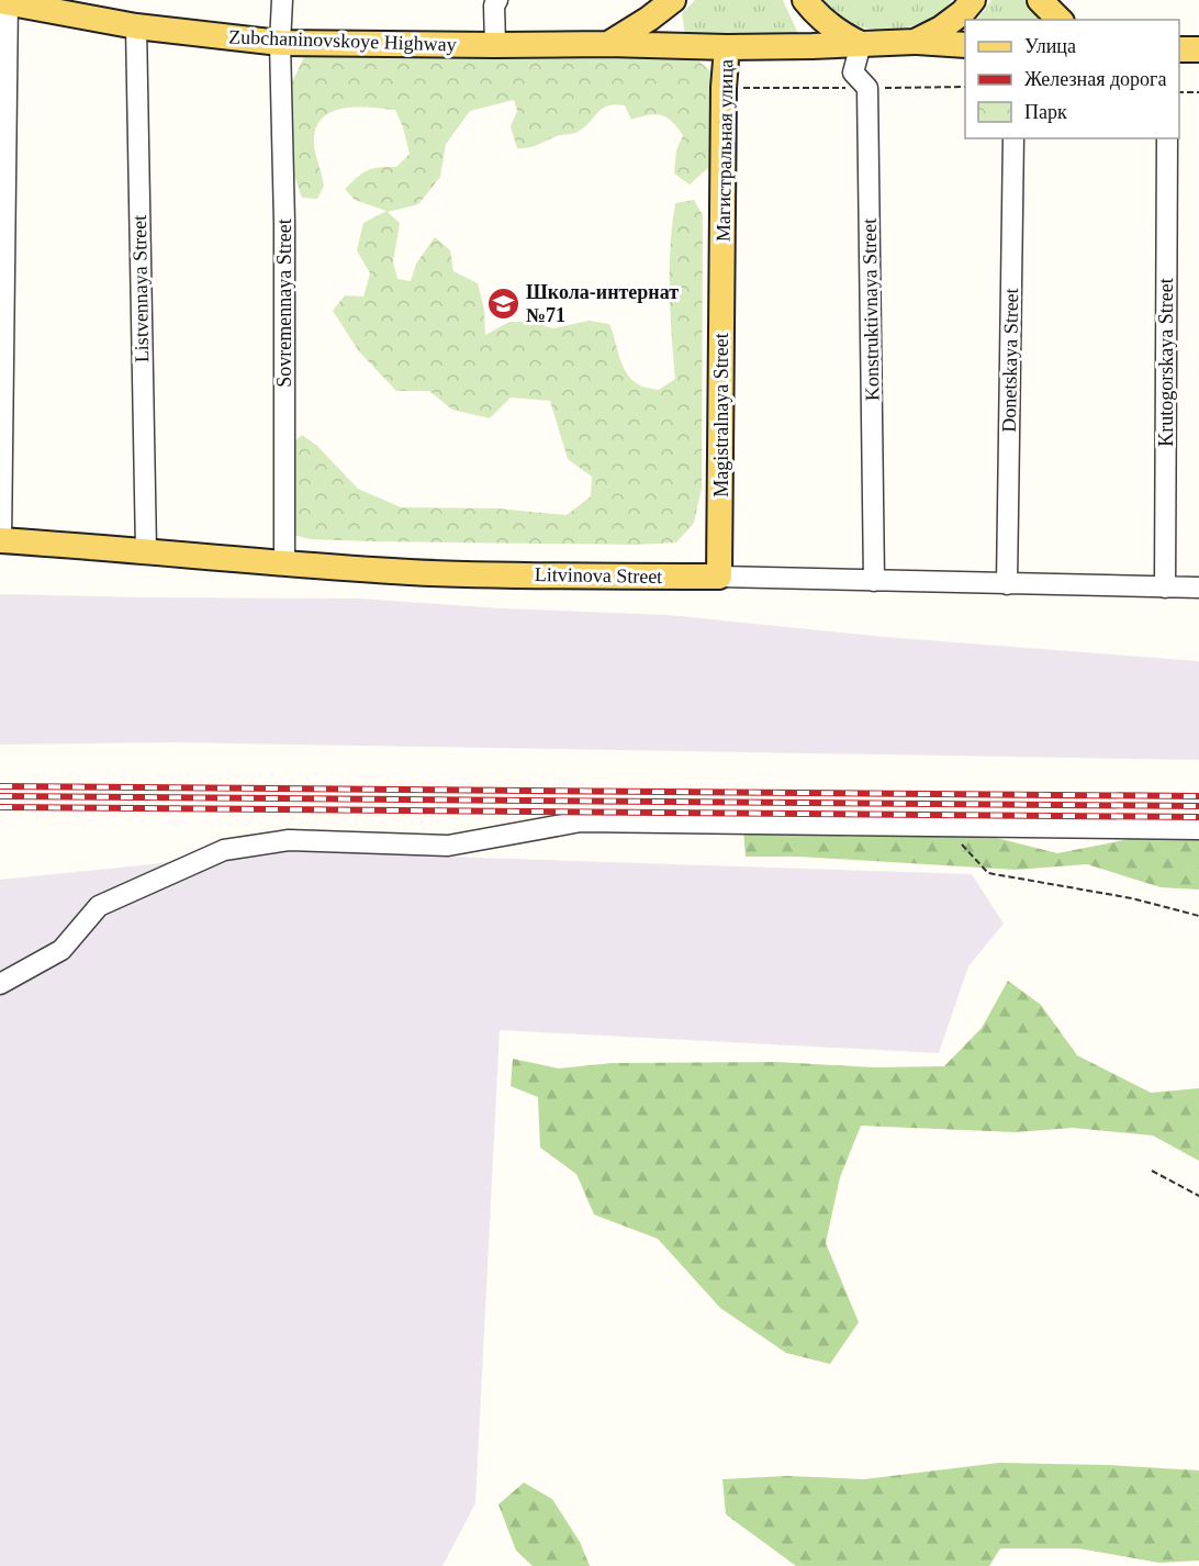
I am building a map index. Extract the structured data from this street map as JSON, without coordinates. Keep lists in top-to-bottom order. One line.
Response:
{"streets":{"main road":["Zubchaninovskoye Highway","Магистральная улица","Litvinova Street"],"street":["Listvennaya Street","Sovremennaya Street","Konstruktivnaya Street","Donetskaya Street","Krutogorskaya Street"]},"crossings":[["Zubchaninovskoye Highway","Магистральная улица"],["Zubchaninovskoye Highway","Listvennaya Street"],["Zubchaninovskoye Highway","Sovremennaya Street"],["Zubchaninovskoye Highway","Konstruktivnaya Street"],["Магистральная улица","Litvinova Street"],["Listvennaya Street","Litvinova Street"],["Sovremennaya Street","Litvinova Street"],["Konstruktivnaya Street","Litvinova Street"],["Donetskaya Street","Litvinova Street"],["Krutogorskaya Street","Litvinova Street"]],"places":{"school or university":["Школа-интернат №71"]},"legend":["Улица","Железная дорога","Парк"]}
